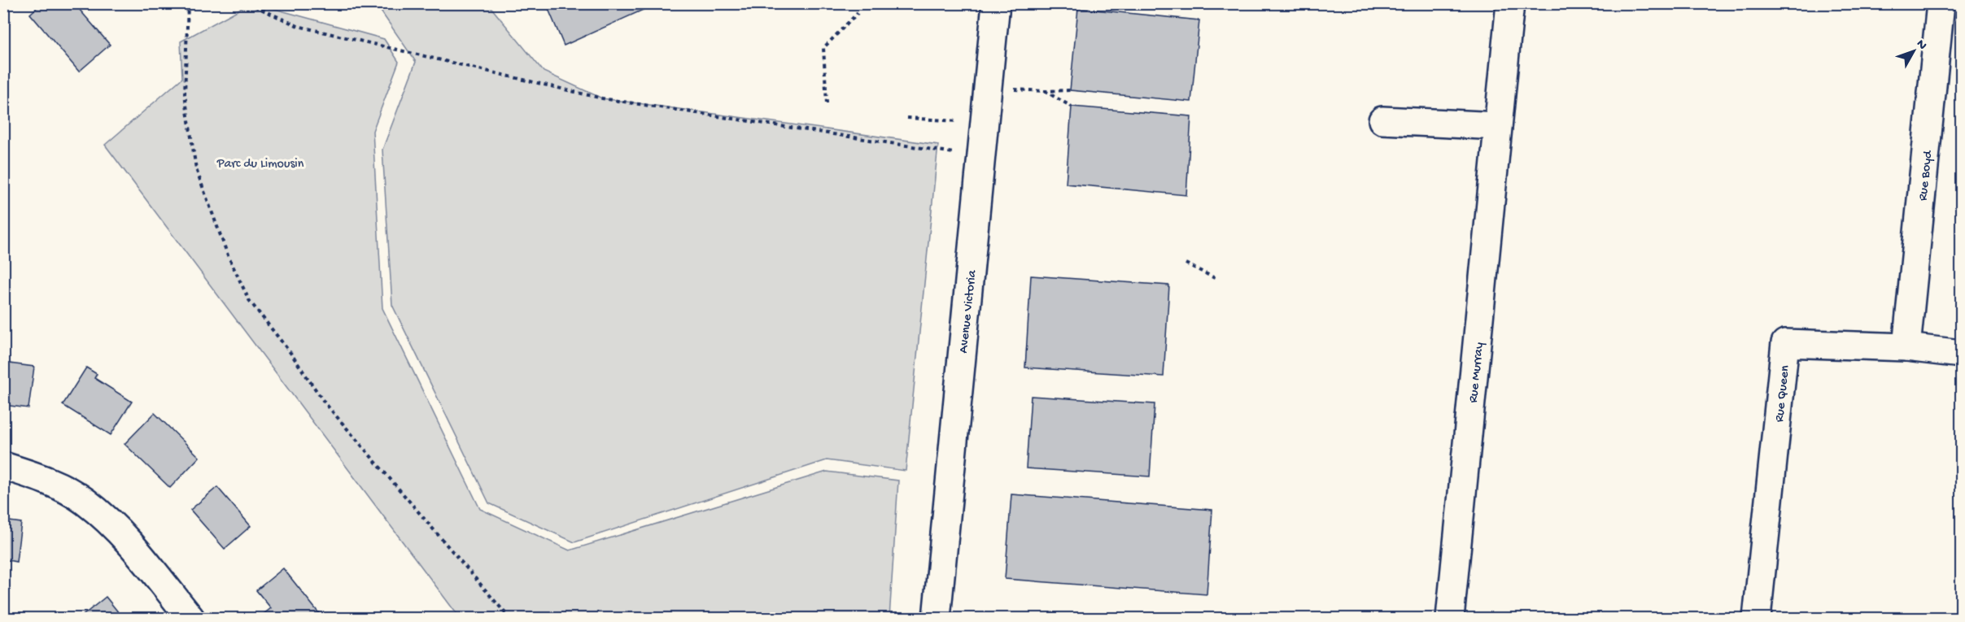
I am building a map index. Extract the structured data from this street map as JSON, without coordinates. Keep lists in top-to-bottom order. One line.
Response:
{"streets":{"street":["Rue Boyd","Avenue Victoria","Rue Murray","Rue Queen"]},"crossings":[["Rue Boyd","Rue Queen"]],"parks":["Parc du Limousin"],"north":"top right"}
